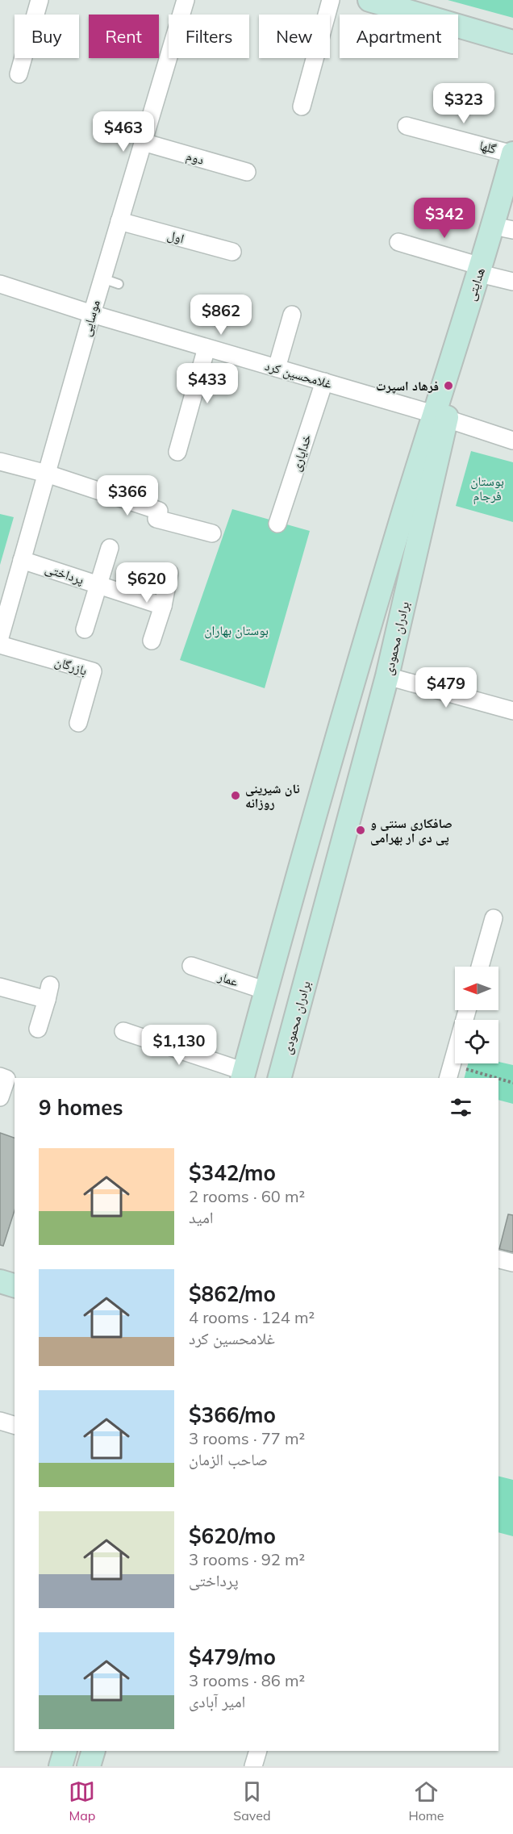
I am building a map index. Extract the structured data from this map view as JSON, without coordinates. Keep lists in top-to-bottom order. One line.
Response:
{"streets":{"main road":["هدایتی","برادران محمودی"],"street":["گلها","دوم","اول","موسایی","غلامحسین کرد","خدایاری","پرداختی","بازرگان","عمار"]},"crossings":[["گلها","هدایتی"],["دوم","موسایی"],["اول","موسایی"],["هدایتی","غلامحسین کرد"],["هدایتی","برادران محمودی"],["موسایی","غلامحسین کرد"],["موسایی","پرداختی"],["غلامحسین کرد","خدایاری"],["غلامحسین کرد","برادران محمودی"],["برادران محمودی","عمار"]],"parks":["بوستان فرجام","بوستان بهاران"],"places":["فرهاد اسپرت","نان شیرینی روزانه","صافکاری سنتی و پی دی ار بهرامی"],"north":"left","page":{"chip":["Buy","Rent","Filters","New","Apartment"],"price":["$323","$463","$342","$862","$433","$366","$620","$479","$1,130"],"heading":"9 homes","list":[{"name":"$342/mo","note":"2 rooms · 60 m² · امید"},{"name":"$862/mo","note":"4 rooms · 124 m² · غلامحسین کرد"},{"name":"$366/mo","note":"3 rooms · 77 m² · صاحب الزمان"},{"name":"$620/mo","note":"3 rooms · 92 m² · پرداختی"},{"name":"$479/mo","note":"3 rooms · 86 m² · امیر آبادی"}],"tabs":["Map","Saved","Home"]}}
